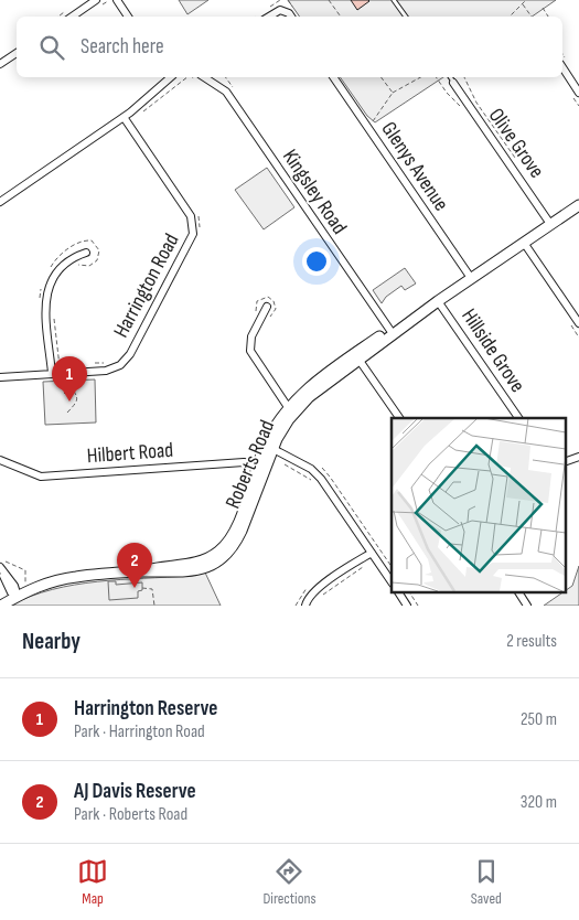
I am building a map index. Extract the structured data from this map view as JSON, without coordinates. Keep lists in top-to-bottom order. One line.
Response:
{"streets":{"street":["Olive Grove","Glenys Avenue","Kingsley Road","Harrington Road","Hillside Grove","Hilbert Road","Roberts Road"]},"crossings":[["Olive Grove","Roberts Road"],["Glenys Avenue","Roberts Road"],["Kingsley Road","Roberts Road"],["Hillside Grove","Roberts Road"],["Hilbert Road","Roberts Road"]],"page":{"search":"Search here","pins":["1","2"],"heading":["Nearby","2 results"],"list":[{"mark":"1","name":"Harrington Reserve","note":"Park · Harrington Road","value":"250 m"},{"mark":"2","name":"AJ Davis Reserve","note":"Park · Roberts Road","value":"320 m"}],"nav":["Map","Directions","Saved"]}}
